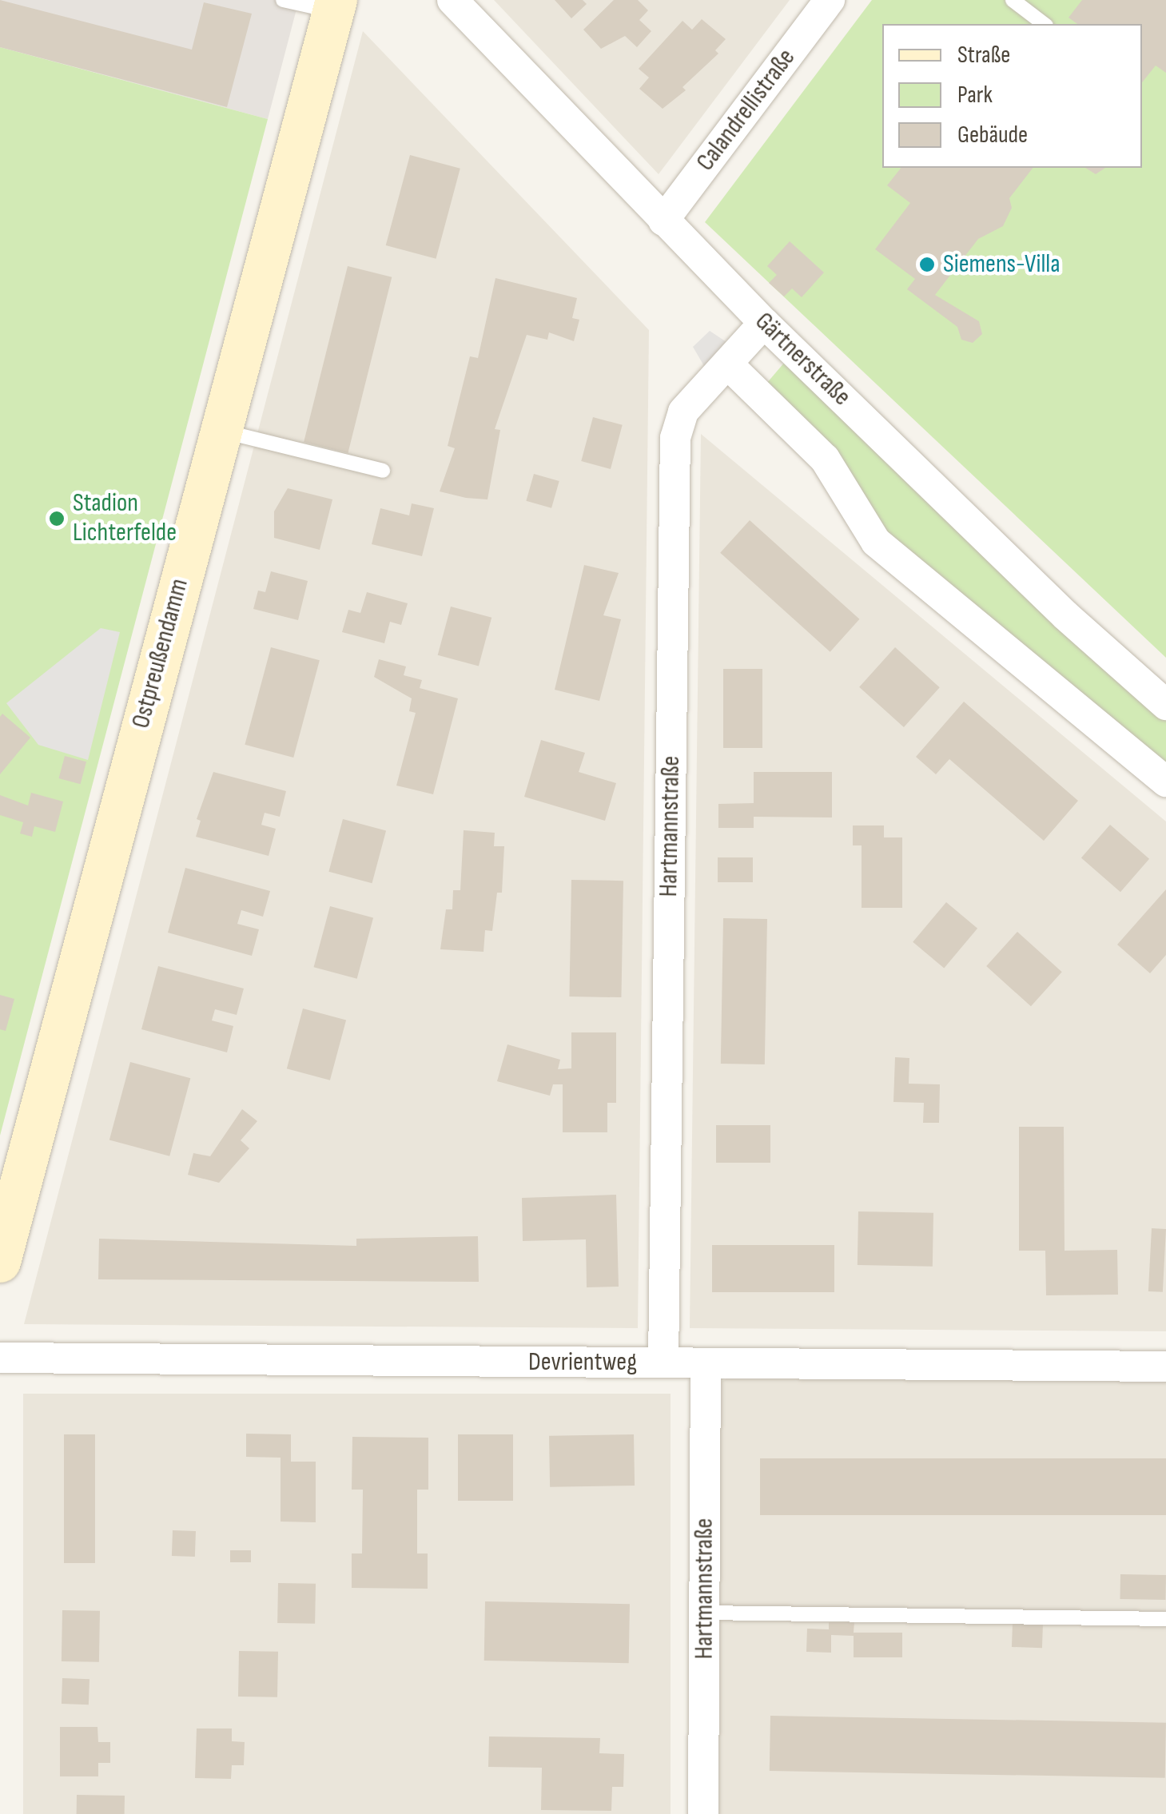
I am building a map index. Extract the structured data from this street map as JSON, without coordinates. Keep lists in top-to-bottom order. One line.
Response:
{"streets":{"street":["Calandrellistraße","Gärtnerstraße","Ostpreußendamm","Hartmannstraße","Devrientweg"]},"crossings":[["Calandrellistraße","Gärtnerstraße"],["Gärtnerstraße","Hartmannstraße"],["Hartmannstraße","Devrientweg"]],"places":["Siemens-Villa","Stadion Lichterfelde"],"legend":["Straße","Park","Gebäude"]}
